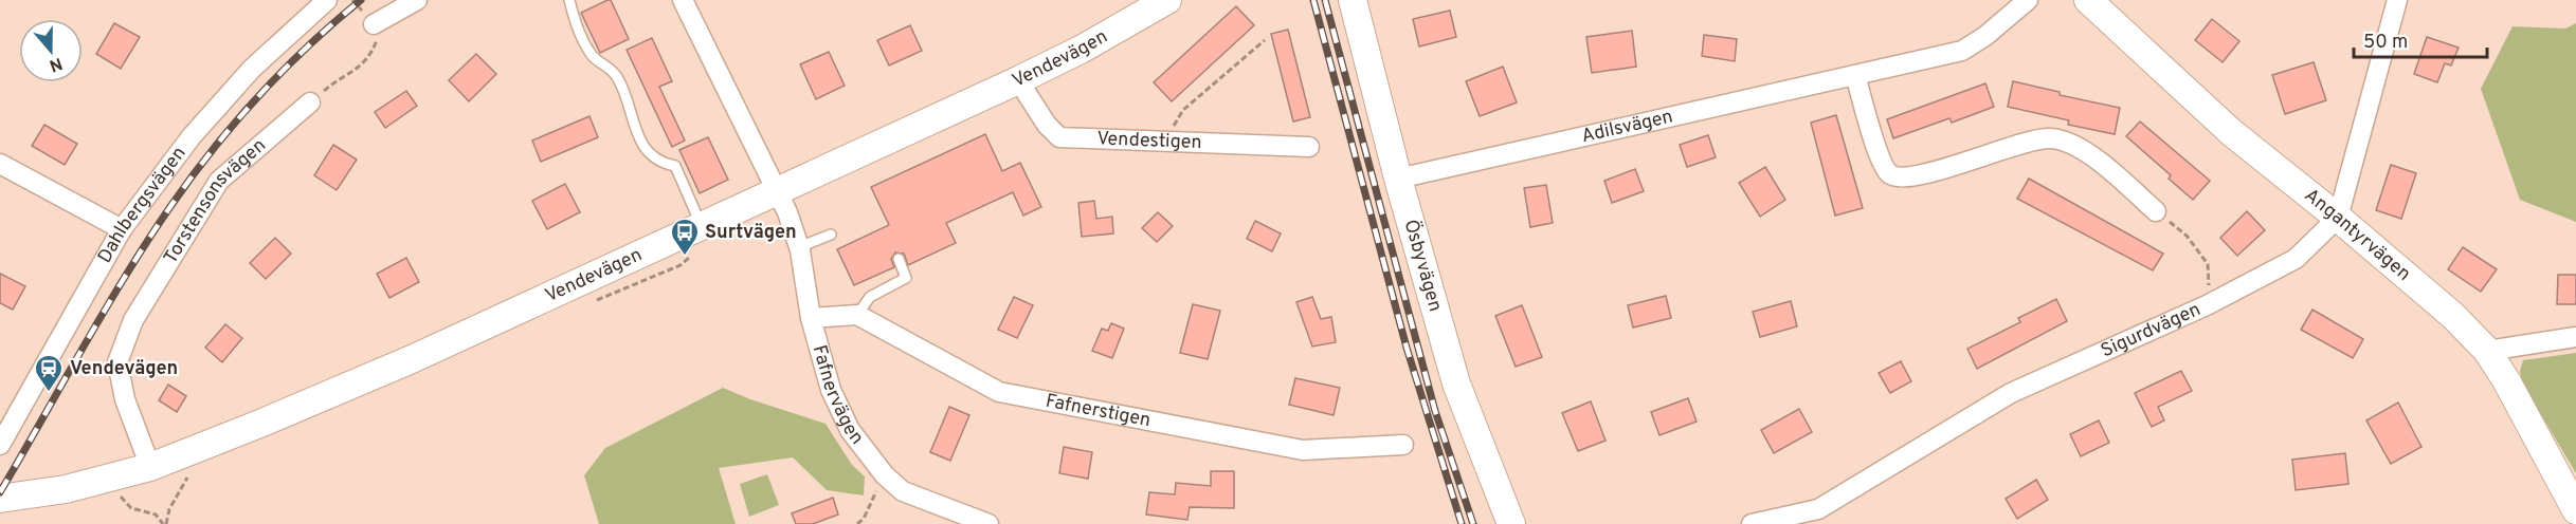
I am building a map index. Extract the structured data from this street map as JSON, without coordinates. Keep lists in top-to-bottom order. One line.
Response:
{"streets":{"street":["Vendevägen","Adilsvägen","Vendestigen","Torstensonsvägen","Dahlbergsvägen","Angantyrvägen","Ösbyvägen","Sigurdvägen","Fafnervägen","Fafnerstigen"]},"crossings":[["Vendevägen","Vendestigen"],["Vendevägen","Torstensonsvägen"],["Vendevägen","Fafnervägen"],["Adilsvägen","Ösbyvägen"],["Angantyrvägen","Sigurdvägen"]],"places":{"bus stop":["Surtvägen"],"station":["Vendevägen"]},"scale_bar":"50 m","north":"bottom"}
